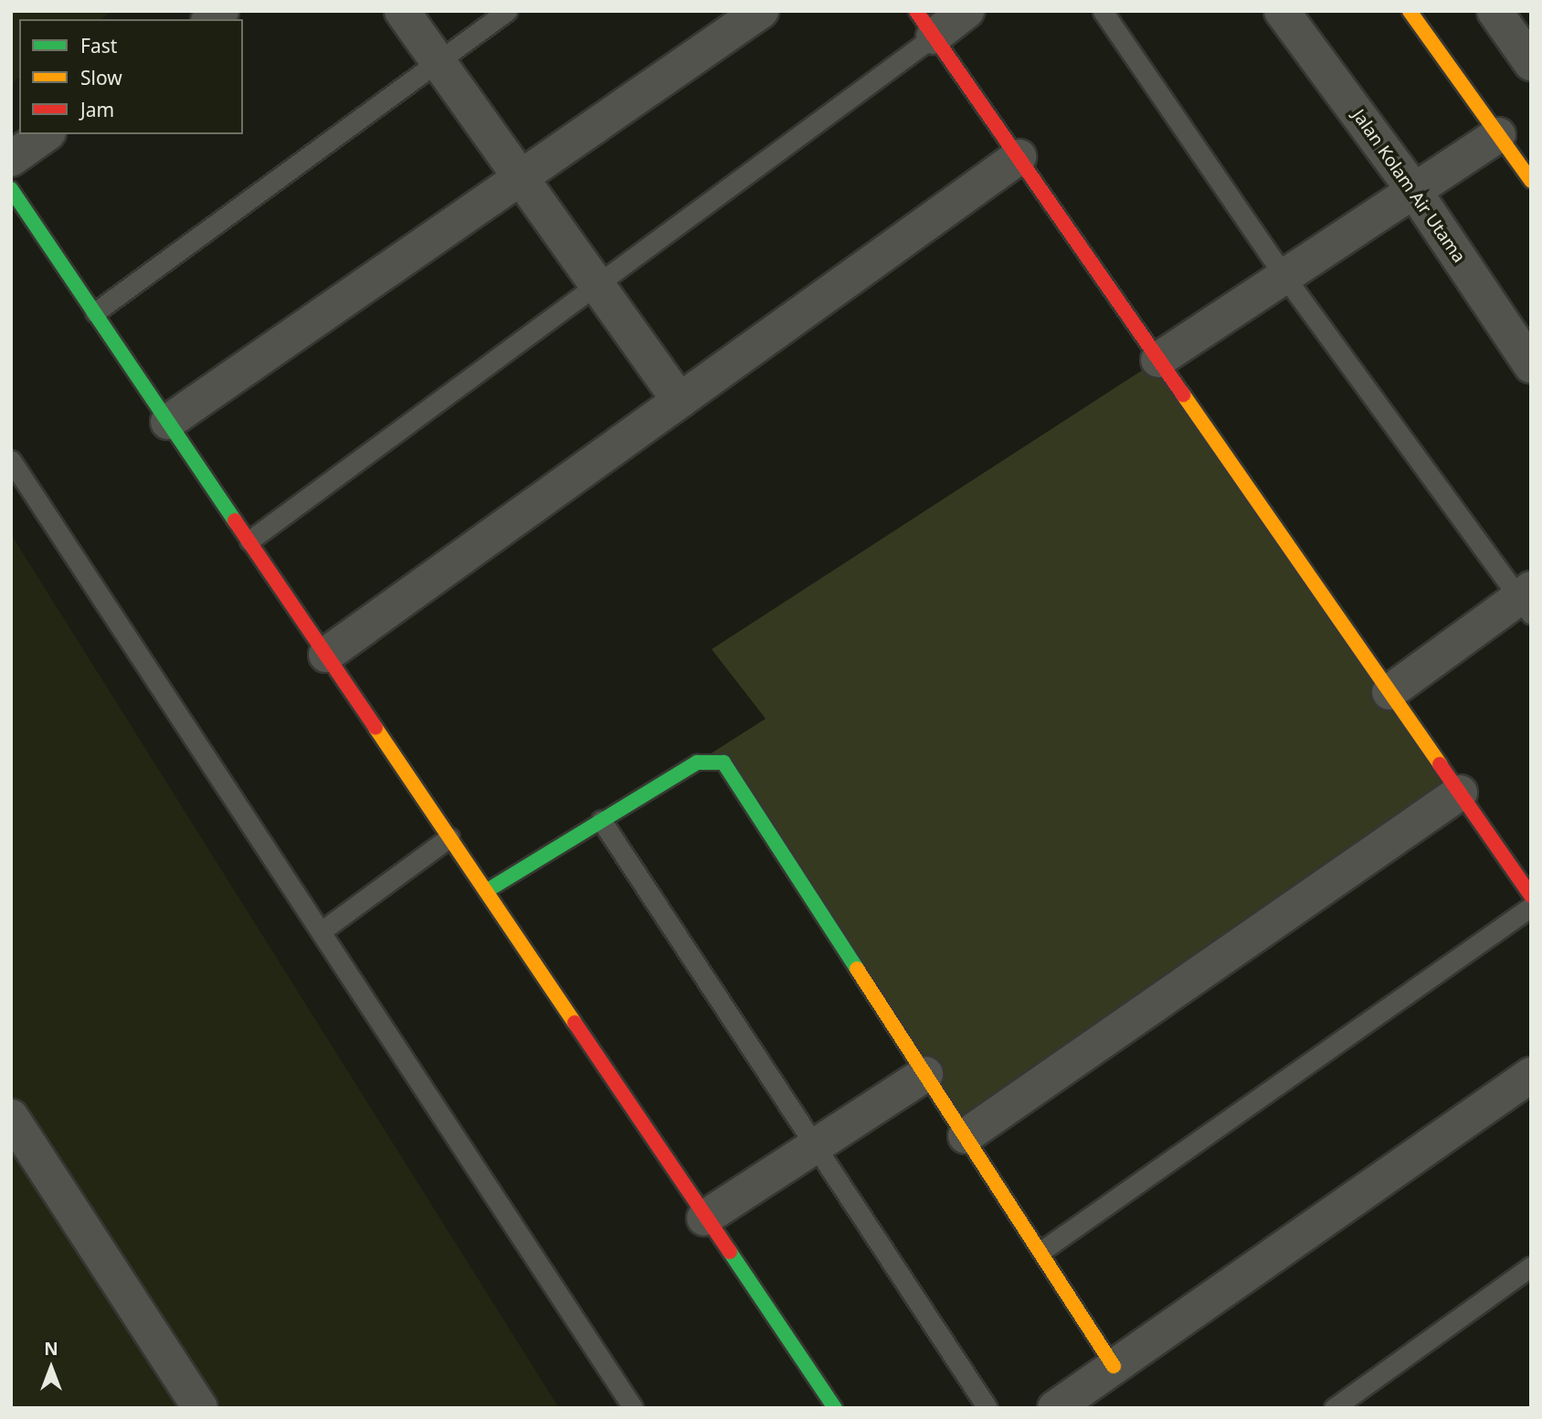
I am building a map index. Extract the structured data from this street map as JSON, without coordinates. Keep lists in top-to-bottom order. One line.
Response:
{"streets":{"street":["Jalan Kolam Air Utama"]},"legend":["Fast","Slow","Jam"],"north":"top"}
